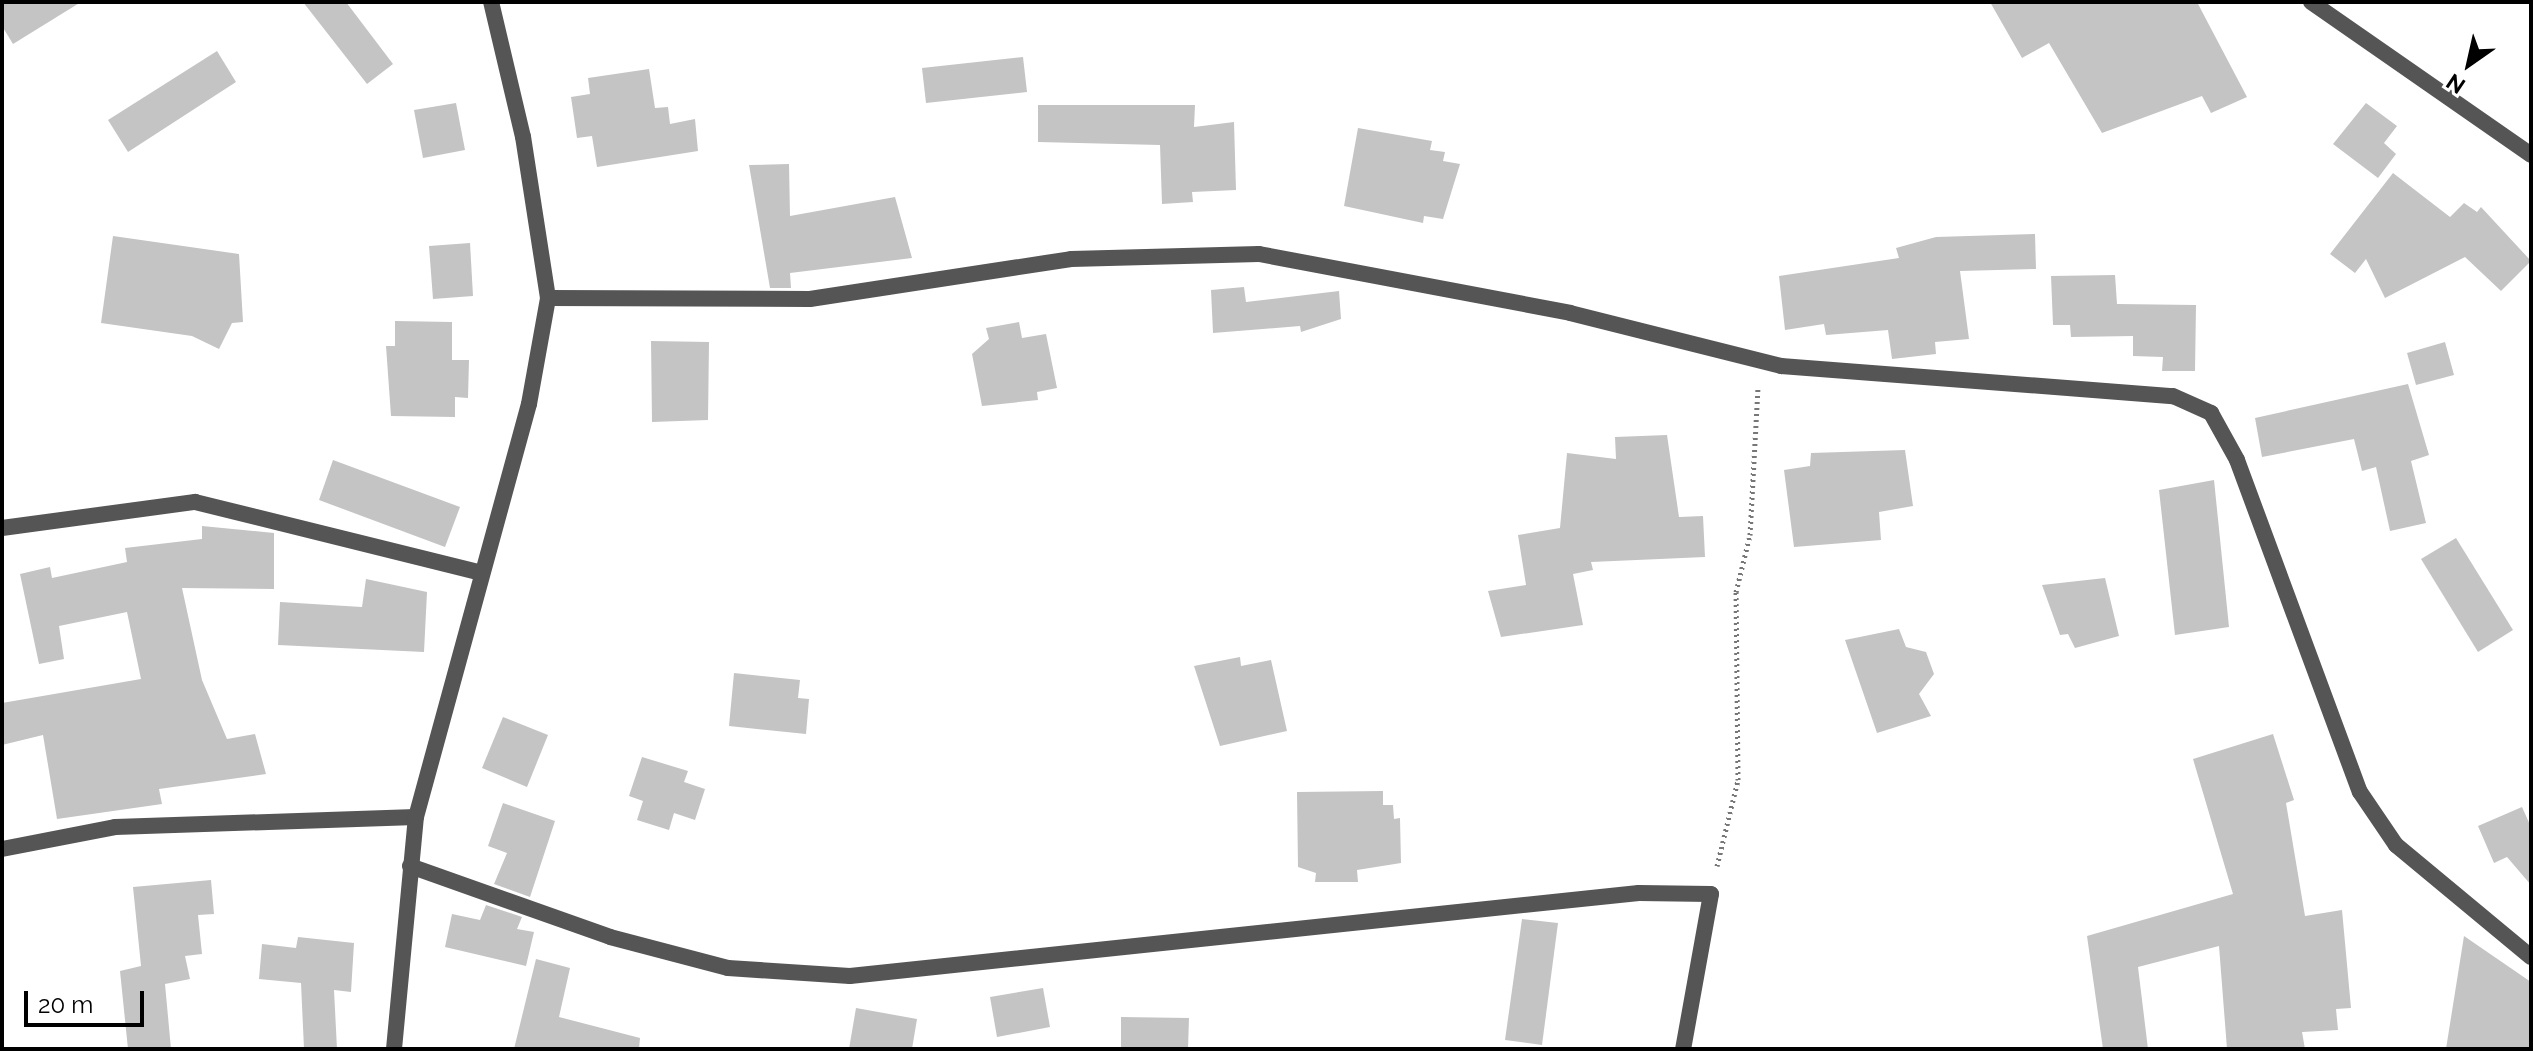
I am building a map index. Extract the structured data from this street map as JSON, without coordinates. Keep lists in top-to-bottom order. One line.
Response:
{"scale_bar":"20 m","north":"bottom left"}
